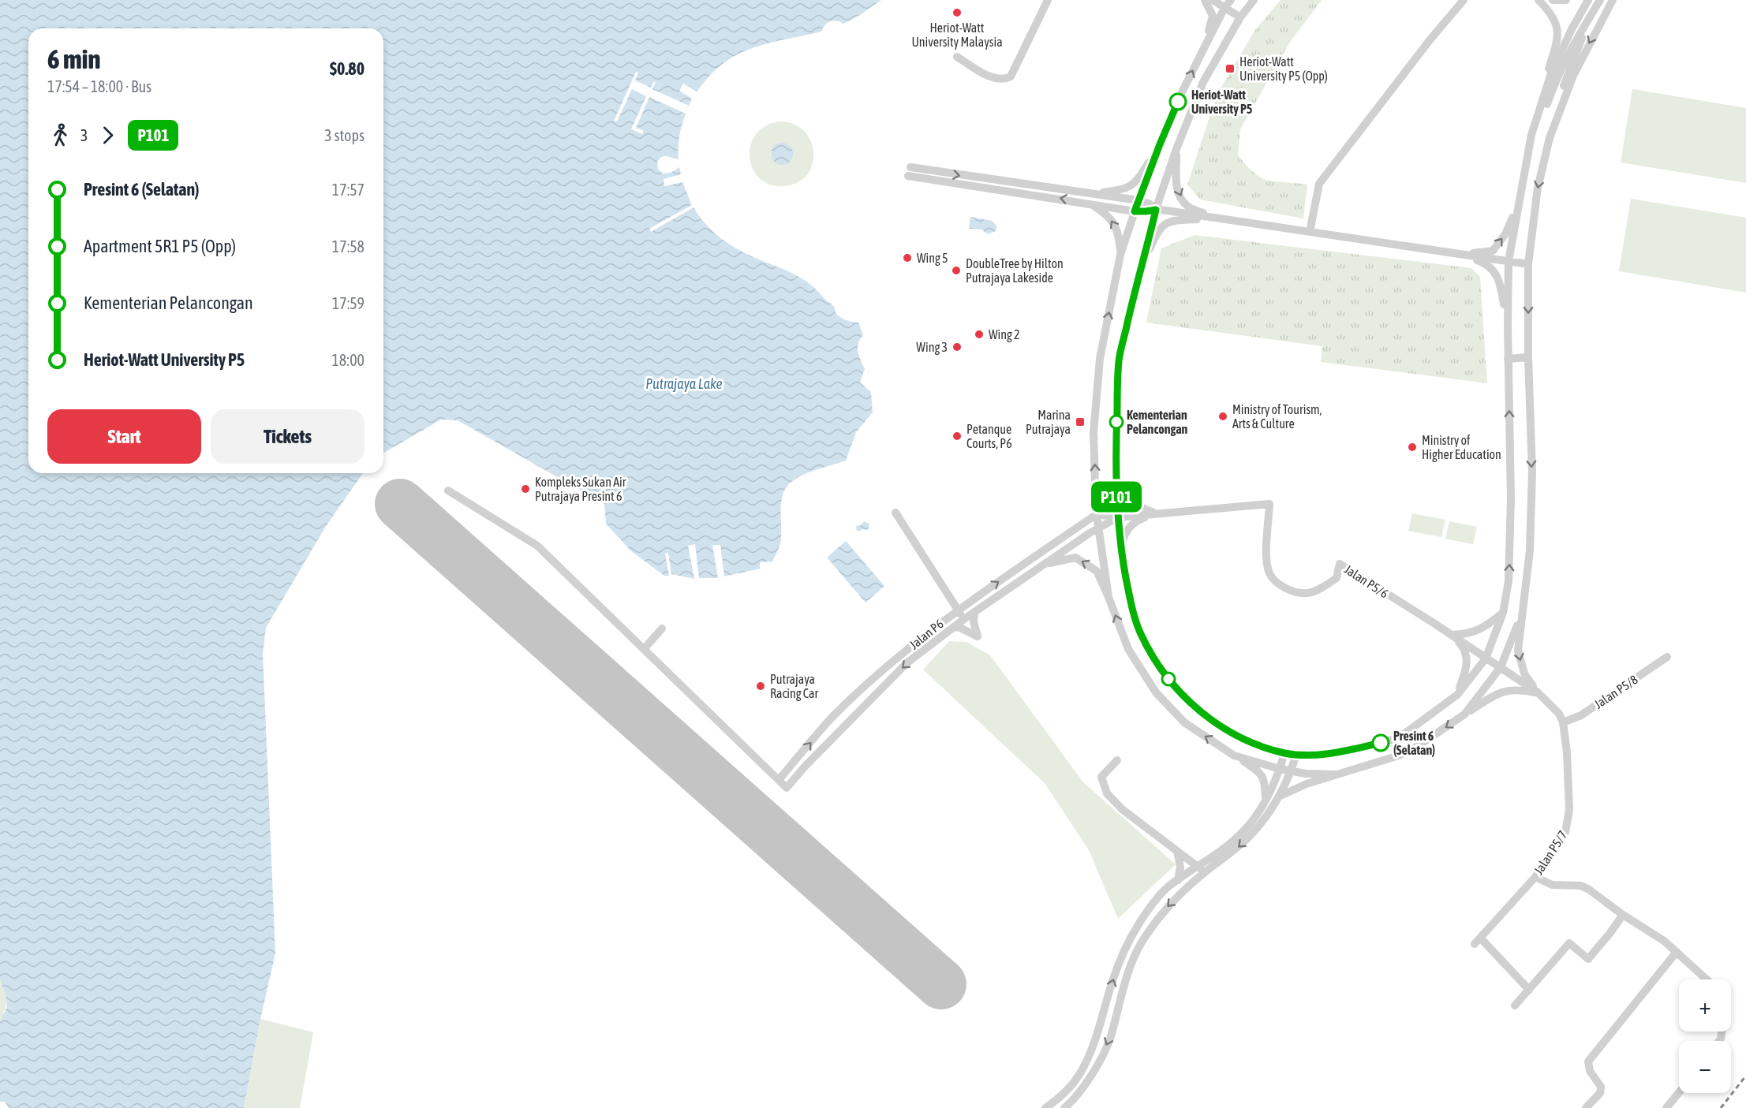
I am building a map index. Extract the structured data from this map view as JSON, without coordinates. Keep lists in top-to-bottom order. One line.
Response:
{"streets":{"street":["Jalan P5/6","Jalan P6","Jalan P5/8","Jalan P5/7"]},"crossings":[["Jalan P5/6","Jalan P6"],["Jalan P5/6","Jalan P5/7"],["Jalan P5/8","Jalan P5/7"]],"water":["Putrajaya Lake"],"places":{"other":["Heriot-Watt University Malaysia","Heriot-Watt University P5","Wing 5","DoubleTree by Hilton Putrajaya Lakeside","Wing 2","Wing 3","Ministry of Tourism, Arts & Culture","Kementerian Pelancongan","Petanque Courts, P6","Ministry of Higher Education","Kompleks Sukan Air Putrajaya Presint 6","Putrajaya Racing Car","Presint 6 (Selatan)"],"transit":["Heriot-Watt University P5 (Opp)","Marina Putrajaya"]},"lines":["bus line P101"],"page":{"on_map":"P101","heading":["6 min","17:54 – 18:00 · Bus","$0.80"],"legs":["3","P101","3 stops"],"list":[{"name":"Presint 6 (Selatan)","value":"17:57"},{"name":"Apartment 5R1 P5 (Opp)","value":"17:58"},{"name":"Kementerian Pelancongan","value":"17:59"},{"name":"Heriot-Watt University P5","value":"18:00"}],"buttons":["Start","Tickets"],"map_buttons":["+","−"]}}
